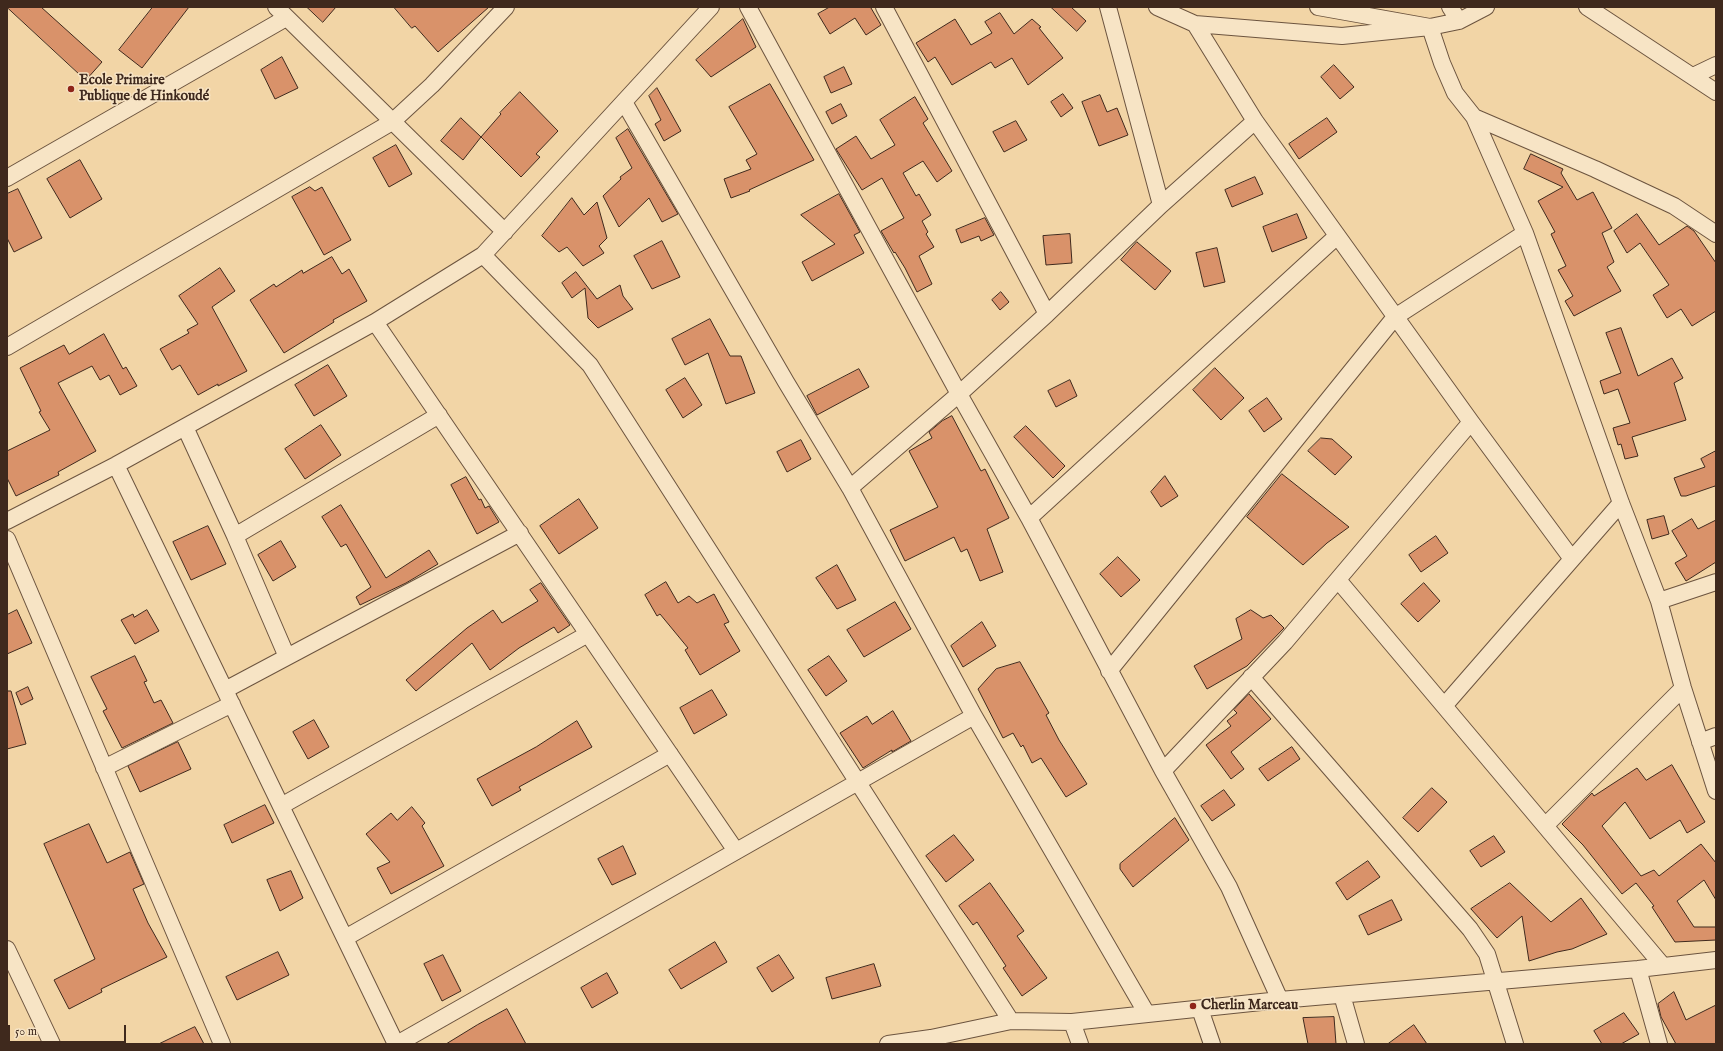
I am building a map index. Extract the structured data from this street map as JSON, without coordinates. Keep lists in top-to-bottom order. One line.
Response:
{"places":["Ecole Primaire Publique de Hinkoudé","Cherlin Marceau"],"scale_bar":"50 m"}
